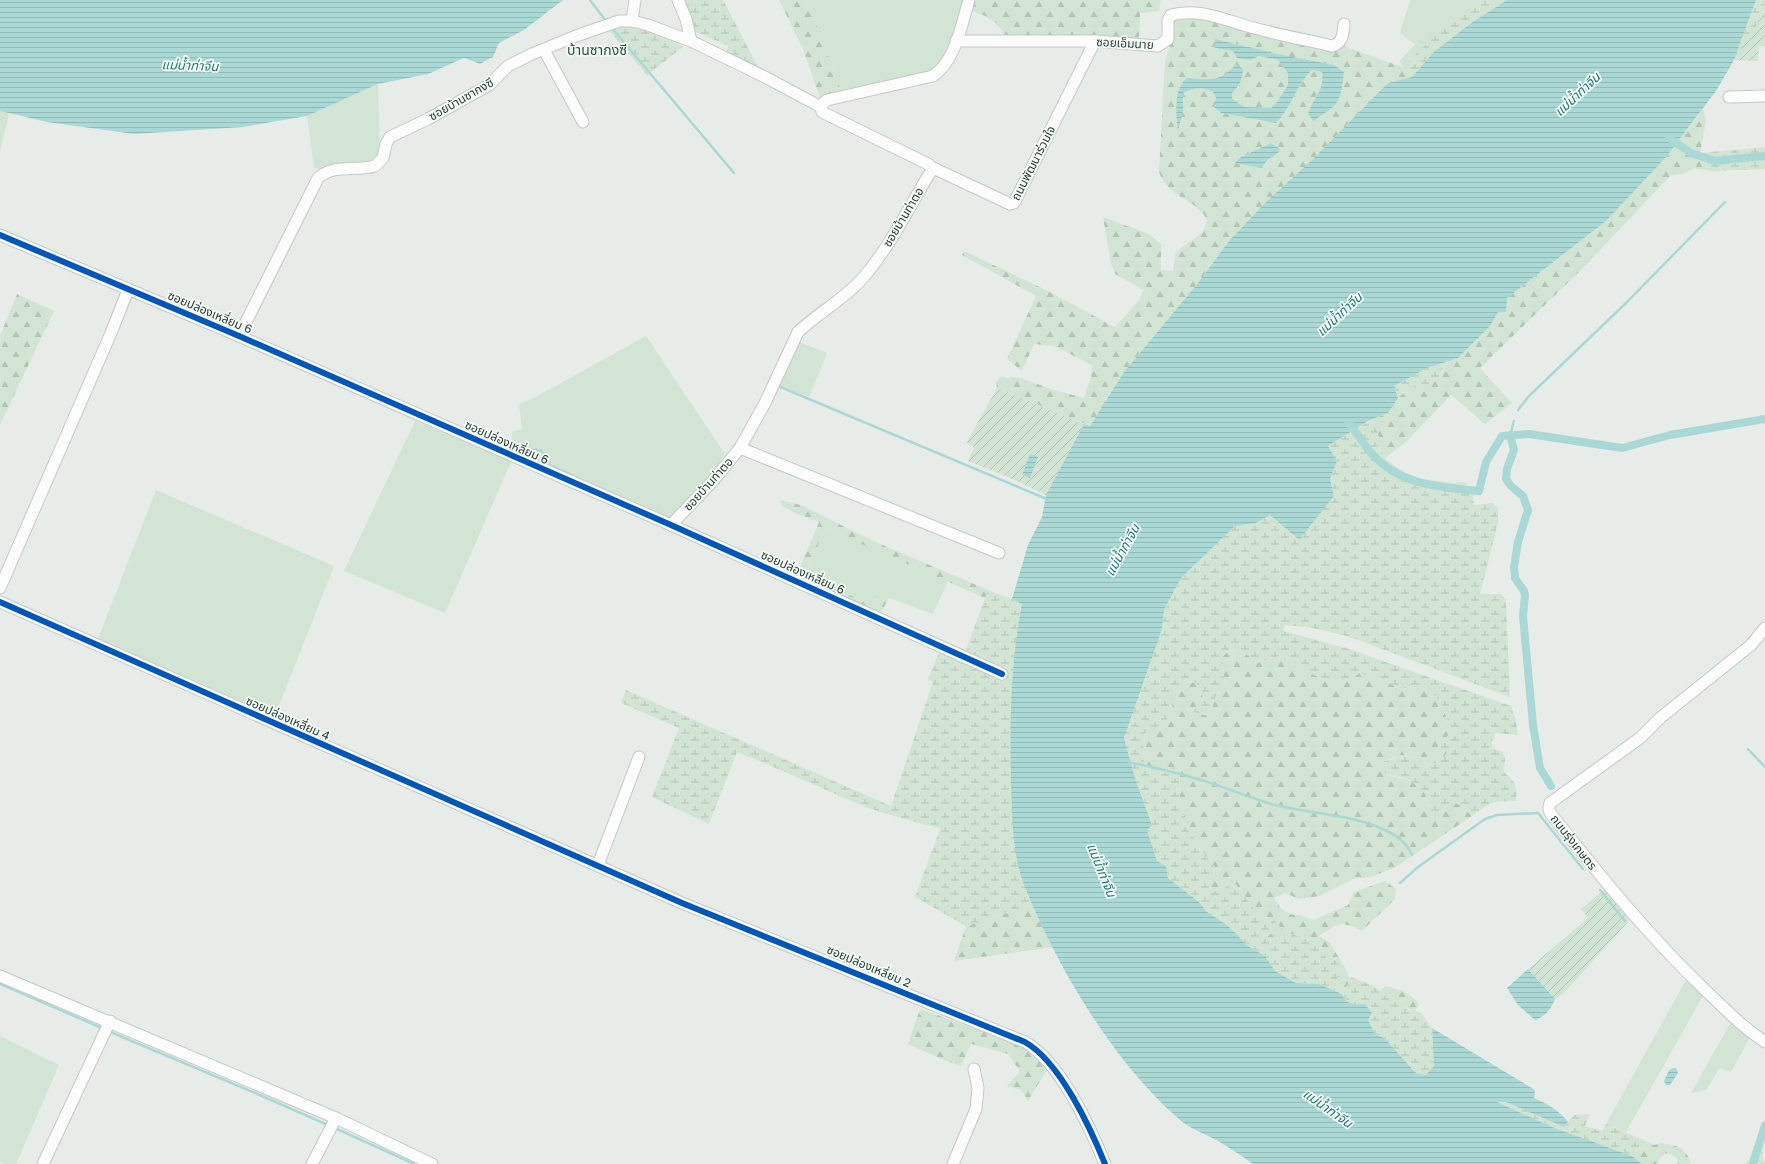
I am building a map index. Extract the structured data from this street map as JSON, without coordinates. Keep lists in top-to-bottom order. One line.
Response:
{"streets":{"street":["ซอยเอ็มนาย","ซอยบ้านซากงซี","ถนนพัฒนาร่วมใจ","ซอยบ้านท่าตอ","ซอยปล่องเหลี่ยม 6","ซอยปล่องเหลี่ยม 4","ถนนรุ่งเกษตร","ซอยปล่องเหลี่ยม 2"]},"crossings":[["ซอยเอ็มนาย","ถนนพัฒนาร่วมใจ"],["ซอยบ้านซากงซี","ซอยปล่องเหลี่ยม 6"],["ถนนพัฒนาร่วมใจ","ซอยบ้านท่าตอ"],["ซอยบ้านท่าตอ","ซอยปล่องเหลี่ยม 6"],["ซอยปล่องเหลี่ยม 4","ซอยปล่องเหลี่ยม 2"]],"districts":["บ้านซากงซี"],"water":["แม่น้ำท่าจีน"]}
